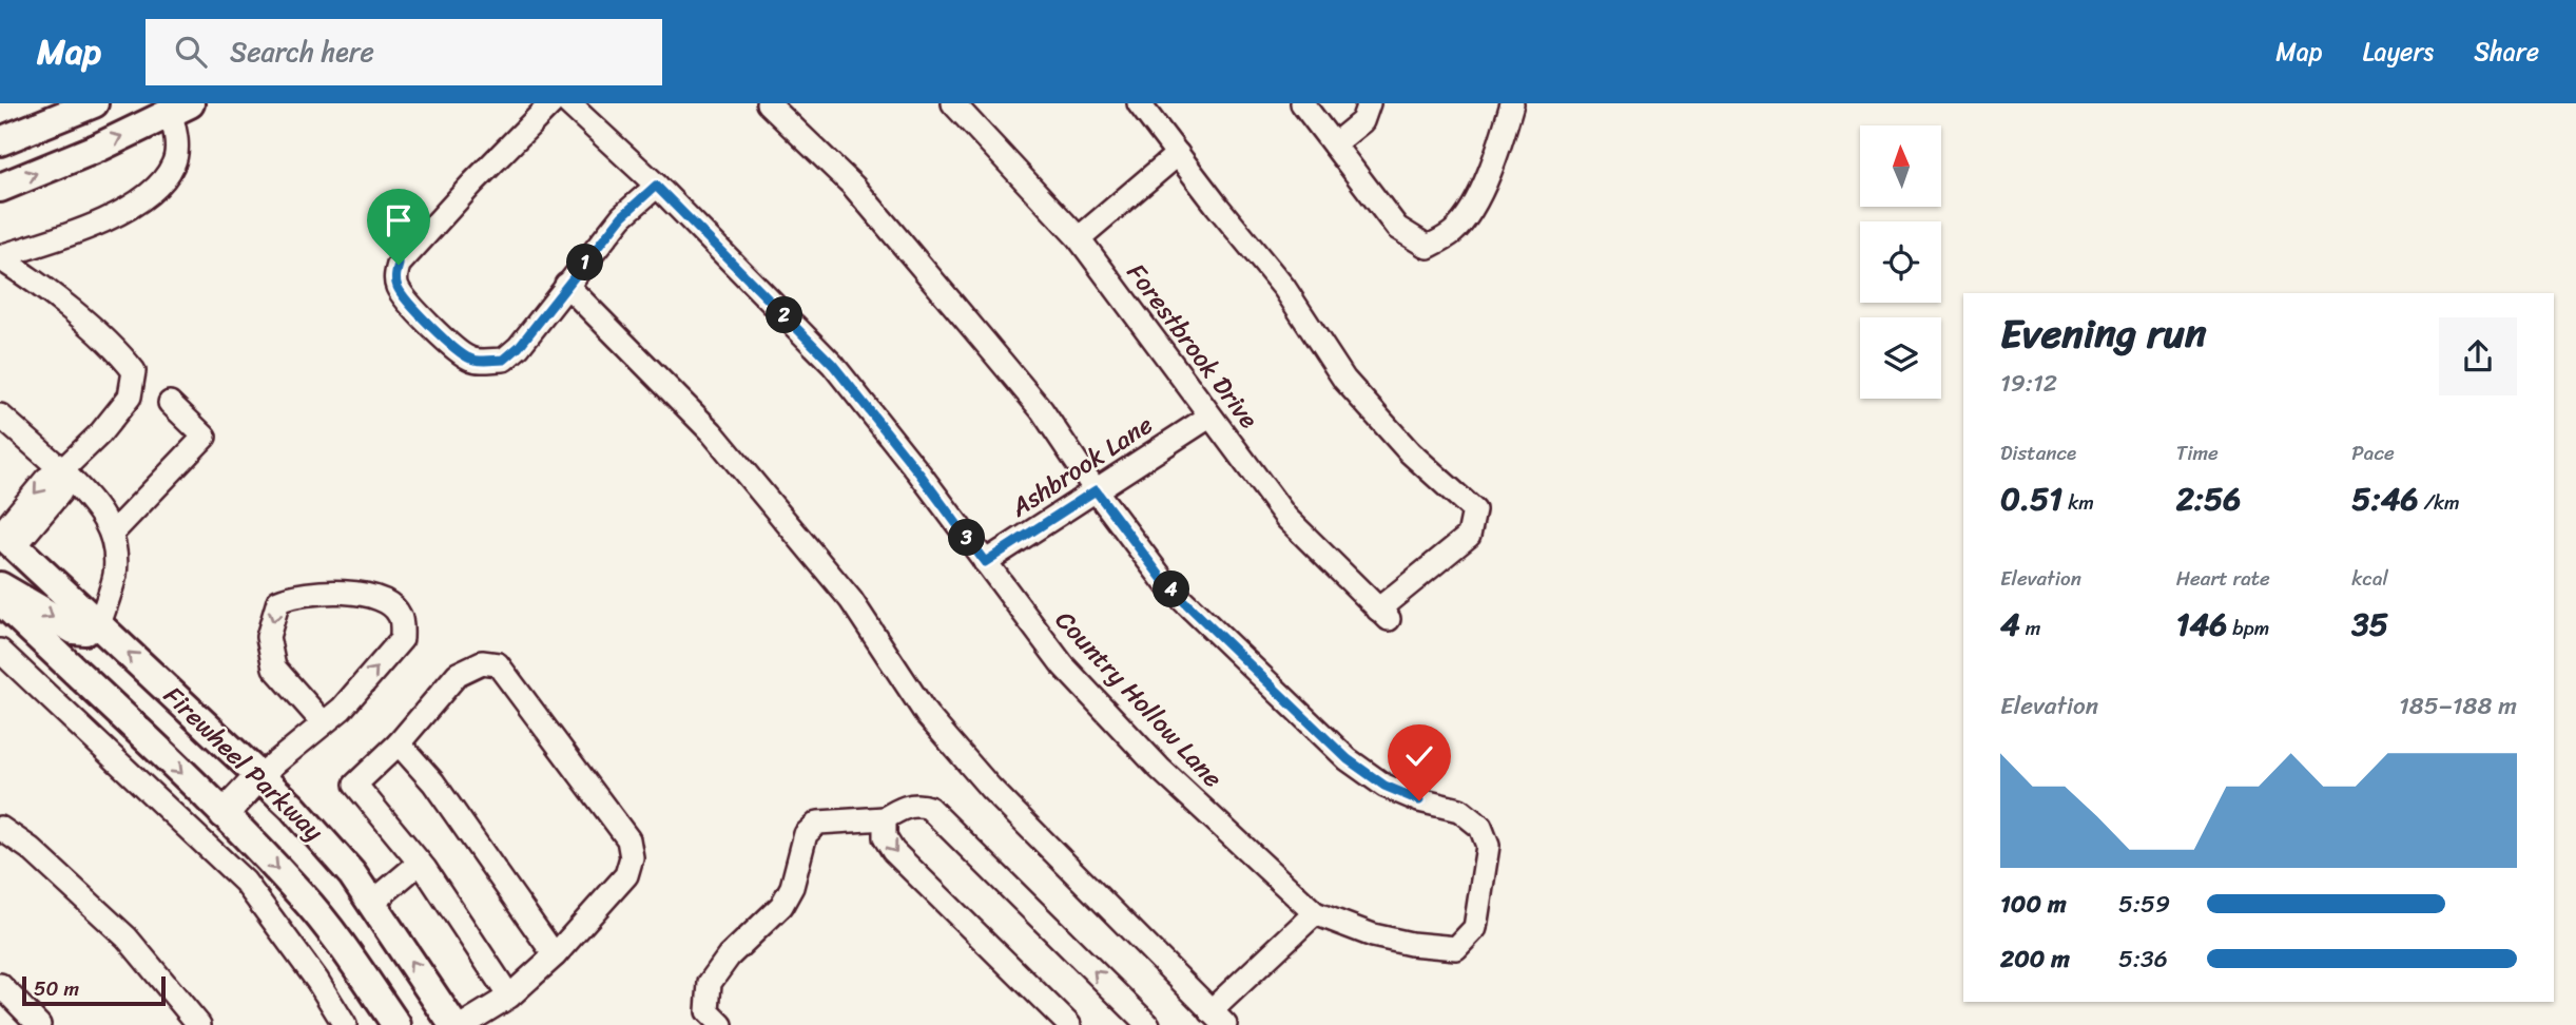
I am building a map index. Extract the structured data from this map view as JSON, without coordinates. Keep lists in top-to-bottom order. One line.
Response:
{"streets":{"main road":["Firewheel Parkway"],"street":["Forestbrook Drive","Ashbrook Lane","Country Hollow Lane"]},"crossings":[["Forestbrook Drive","Ashbrook Lane"],["Ashbrook Lane","Country Hollow Lane"]],"scale_bar":"50 m","north":"top","page":{"header":"Map","search":"Search here","nav":["Map","Layers","Share"],"pins":["1","2","3","4"],"heading":["Evening run","19:12"],"stats":[["Distance","0.51 km"],["Time","2:56"],["Pace","5:46 /km"],["Elevation","4 m"],["Heart rate","146 bpm"],["kcal","35"]],"chart":["Elevation","185–188 m"],"list":[{"name":"100 m","note":"5:59"},{"name":"200 m","note":"5:36"}],"scale":"50 m"}}
